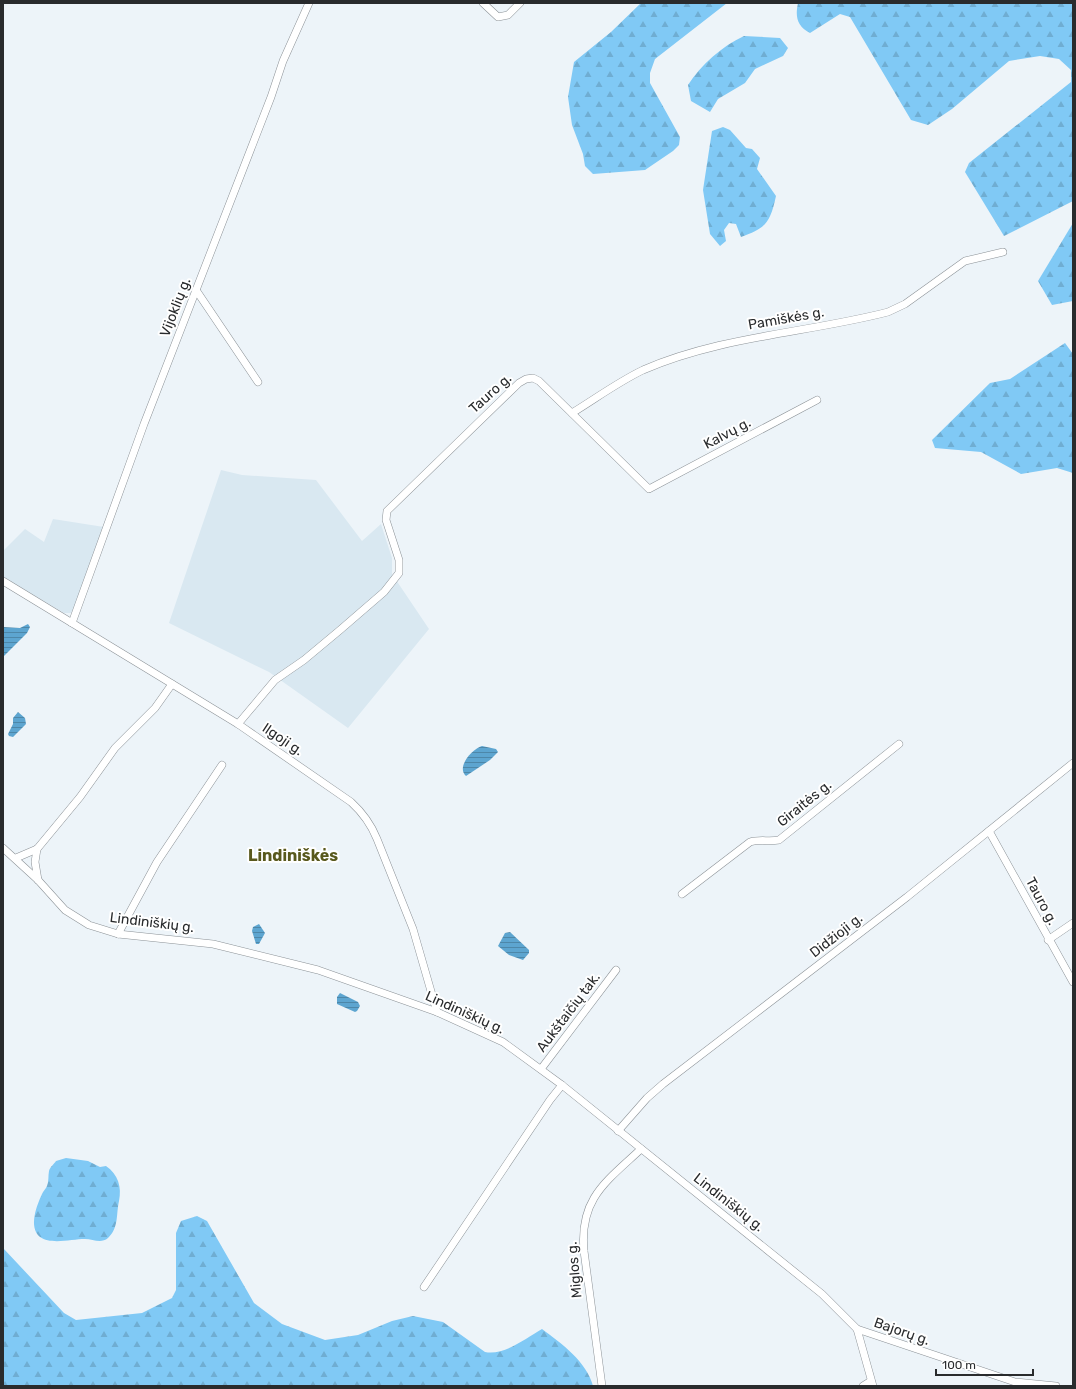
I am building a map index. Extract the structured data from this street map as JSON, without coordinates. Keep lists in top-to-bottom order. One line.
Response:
{"streets":{"street":["Vijoklių g.","Pamiškės g.","Tauro g.","Kalvų g.","Ilgoji g.","Giraitės g.","Lindiniškių g.","Didžioji g.","Aukštaičių tak.","Miglos g.","Bajorų g."]},"crossings":[["Vijoklių g.","Ilgoji g."],["Pamiškės g.","Tauro g."],["Tauro g.","Kalvų g."],["Tauro g.","Ilgoji g."],["Tauro g.","Didžioji g."],["Ilgoji g.","Lindiniškių g."],["Lindiniškių g.","Didžioji g."],["Lindiniškių g.","Aukštaičių tak."],["Lindiniškių g.","Miglos g."],["Lindiniškių g.","Bajorų g."]],"districts":["Lindiniškės"],"scale_bar":"100 m"}
